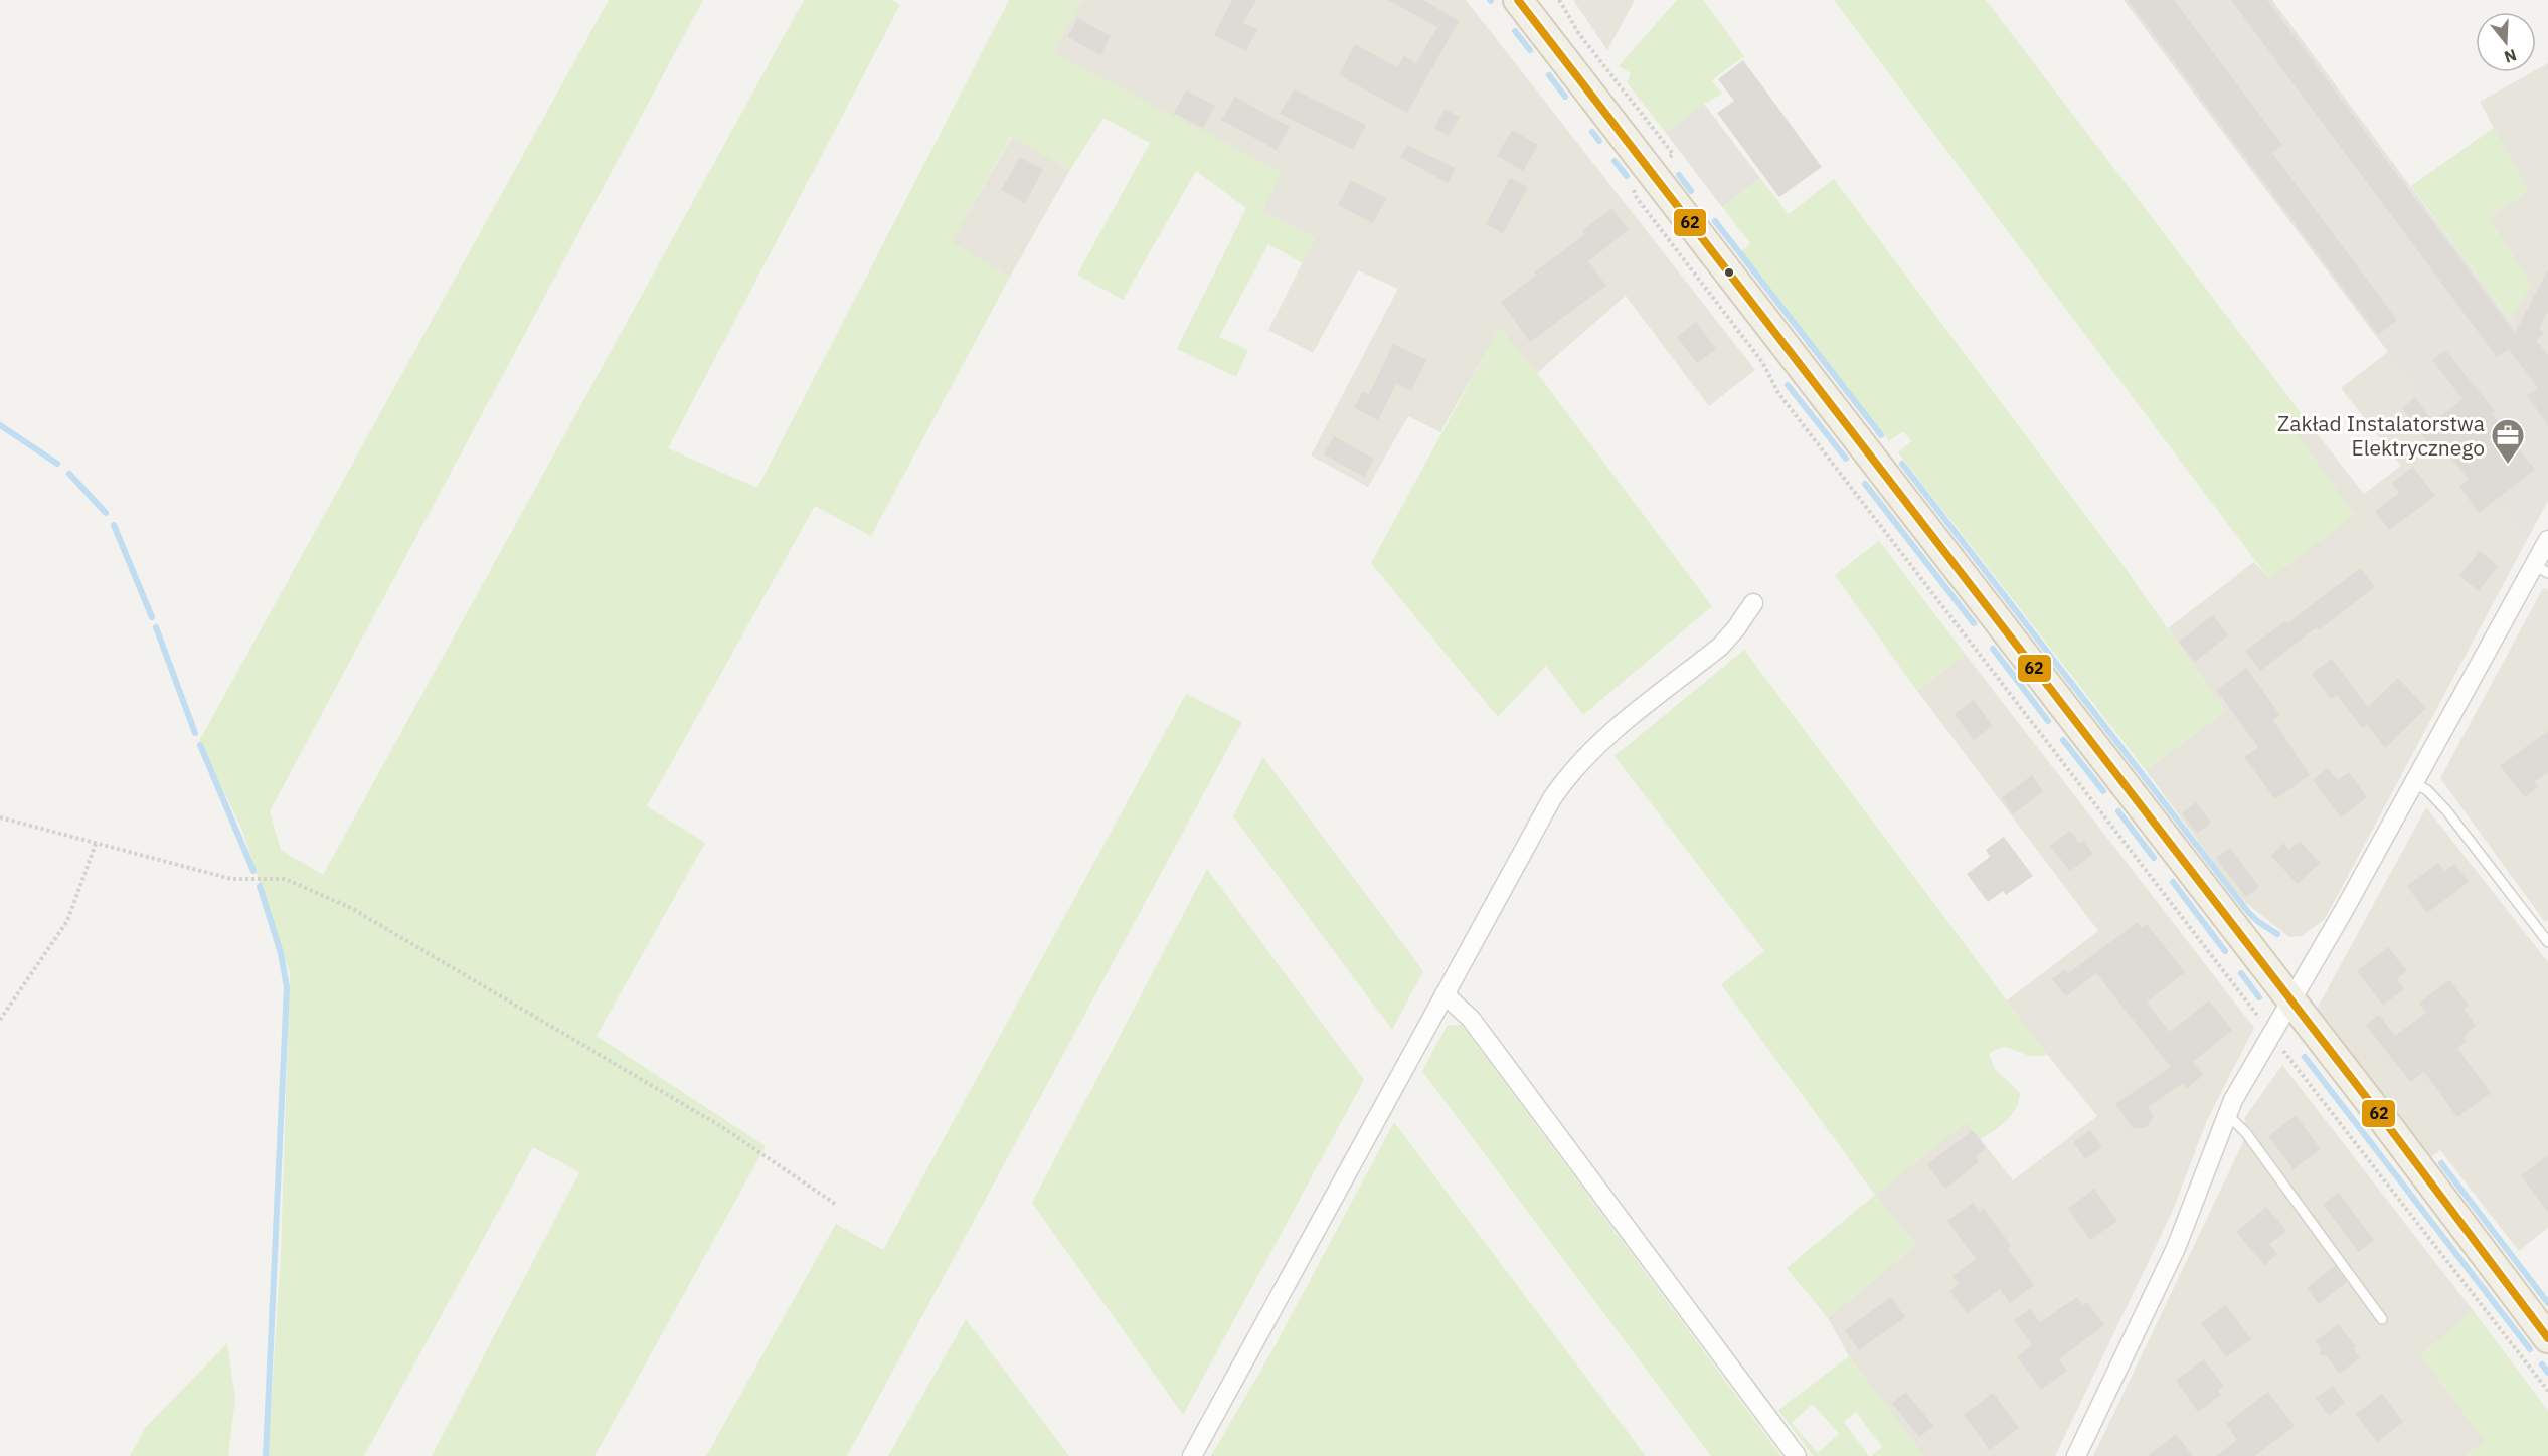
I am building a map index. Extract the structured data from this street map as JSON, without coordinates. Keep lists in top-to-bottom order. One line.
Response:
{"places":{"office":["Zakład Instalatorstwa Elektrycznego"]},"lines":["transit line 62"],"north":"bottom"}
